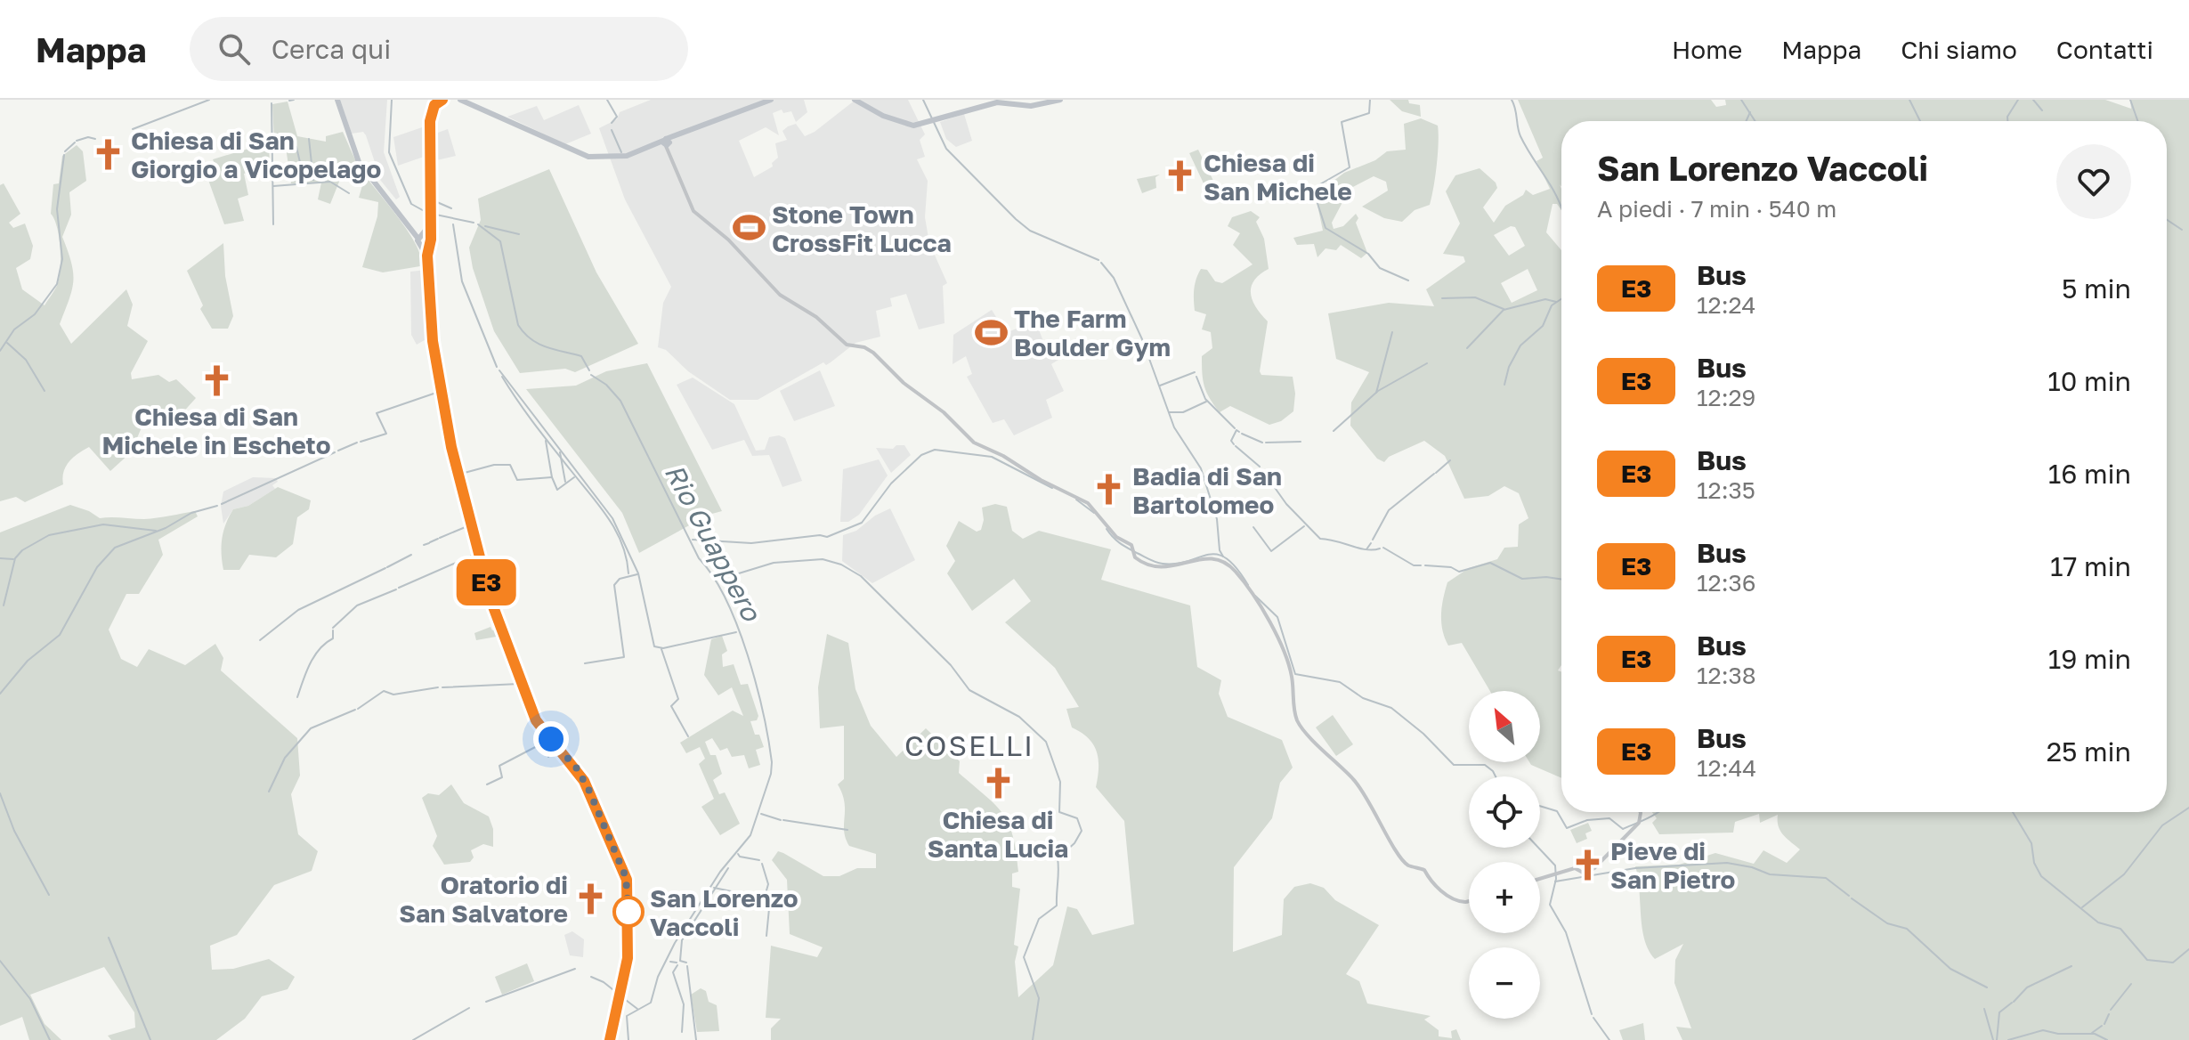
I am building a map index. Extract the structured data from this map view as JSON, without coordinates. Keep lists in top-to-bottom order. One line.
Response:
{"districts":["COSELLI"],"water":["Rio Guappero"],"places":{"church":["Chiesa di San Giorgio a Vicopelago","Chiesa di San Michele","Chiesa di San Michele in Escheto","Badia di San Bartolomeo","Chiesa di Santa Lucia","Pieve di San Pietro","Oratorio di San Salvatore"],"sports":["Stone Town CrossFit Lucca","The Farm Boulder Gym"],"other":["San Lorenzo Vaccoli"]},"lines":["bus line E3"],"north":"top left","page":{"header":"Mappa","search":"Cerca qui","nav":["Home","Mappa","Chi siamo","Contatti"],"on_map":"E3","heading":["San Lorenzo Vaccoli","A piedi · 7 min · 540 m"],"list":[{"mark":"E3","name":"Bus","note":"12:24","value":"5 min"},{"mark":"E3","name":"Bus","note":"12:29","value":"10 min"},{"mark":"E3","name":"Bus","note":"12:35","value":"16 min"},{"mark":"E3","name":"Bus","note":"12:36","value":"17 min"},{"mark":"E3","name":"Bus","note":"12:38","value":"19 min"},{"mark":"E3","name":"Bus","note":"12:44","value":"25 min"}],"map_buttons":["+","−"]}}
